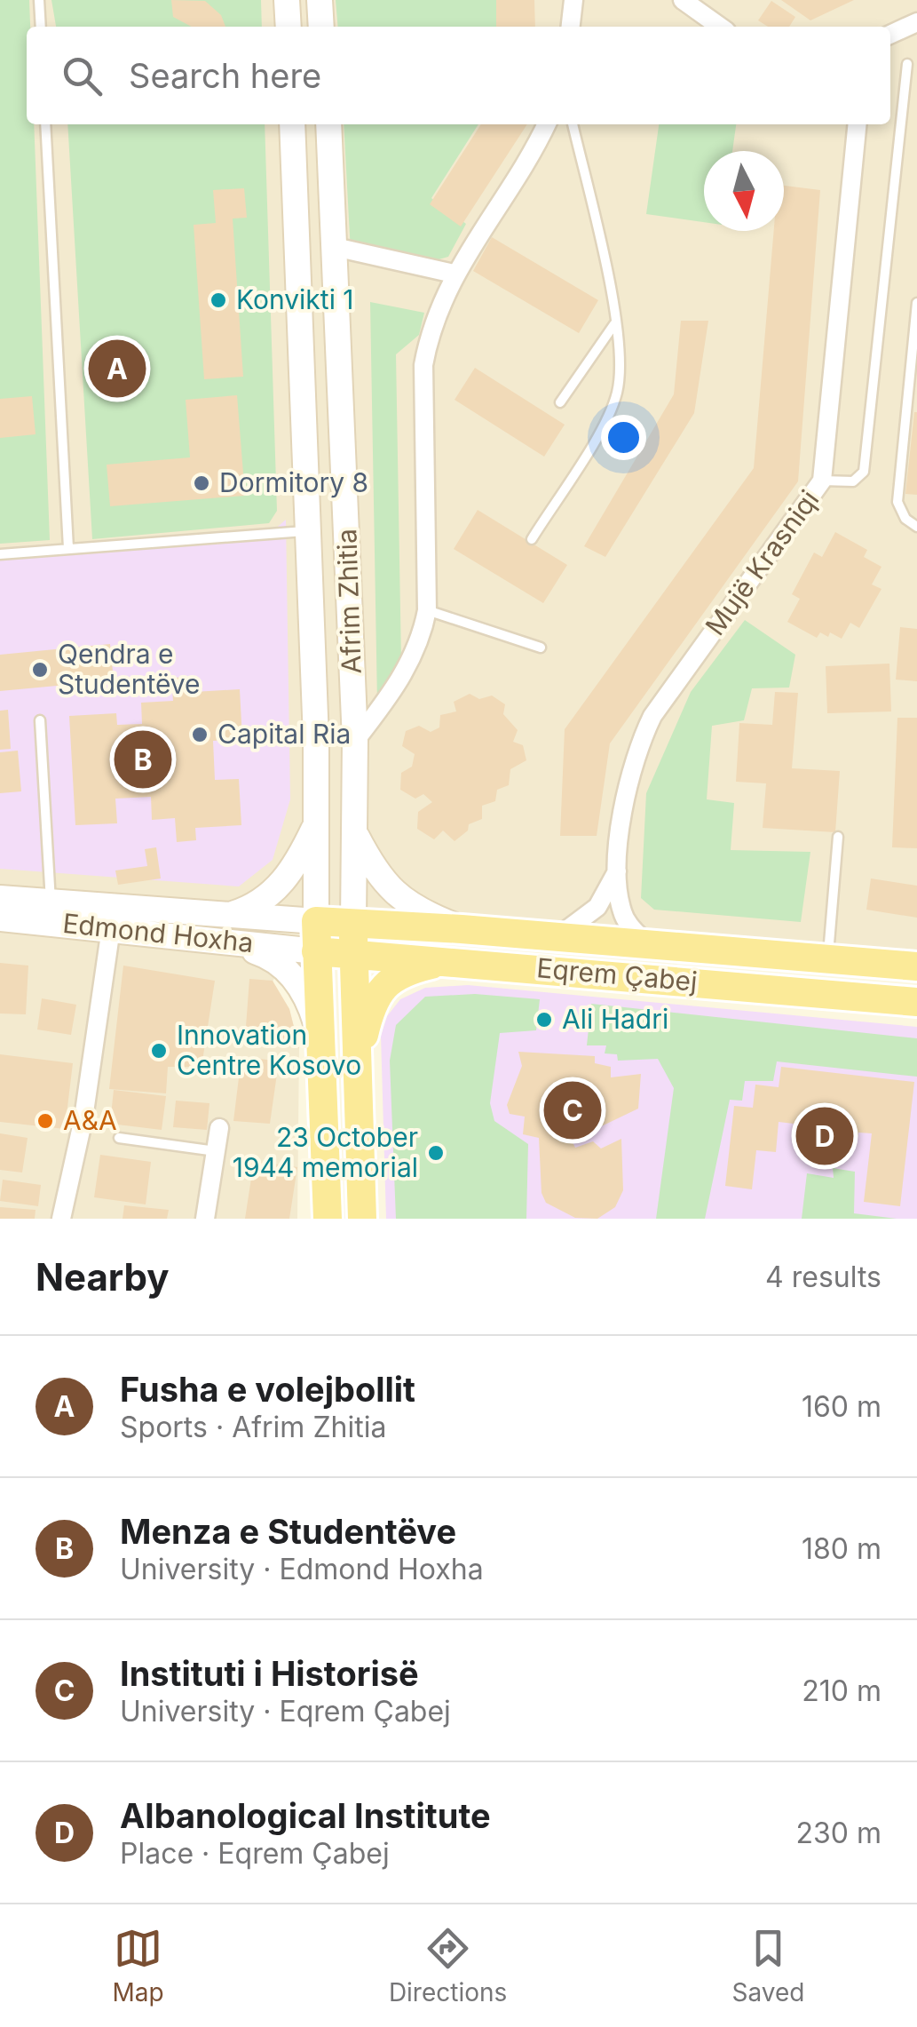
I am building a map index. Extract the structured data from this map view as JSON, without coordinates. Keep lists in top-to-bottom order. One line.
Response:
{"streets":{"main road":["Afrim Zhitia","Edmond Hoxha","Eqrem Çabej"],"street":["Mujë Krasniqi"]},"crossings":[["Afrim Zhitia","Edmond Hoxha"],["Afrim Zhitia","Eqrem Çabej"],["Edmond Hoxha","Eqrem Çabej"]],"places":["Konvikti 1","Dormitory 8","Qendra e Studentëve","Capital Ria","Ali Hadri","Innovation Centre Kosovo","A&A","23 October 1944 memorial"],"north":"bottom","page":{"search":"Search here","pins":["A","B","C","D"],"heading":["Nearby","4 results"],"list":[{"mark":"A","name":"Fusha e volejbollit","note":"Sports · Afrim Zhitia","value":"160 m"},{"mark":"B","name":"Menza e Studentëve","note":"University · Edmond Hoxha","value":"180 m"},{"mark":"C","name":"Instituti i Historisë","note":"University · Eqrem Çabej","value":"210 m"},{"mark":"D","name":"Albanological Institute","note":"Place · Eqrem Çabej","value":"230 m"}],"nav":["Map","Directions","Saved"]}}
